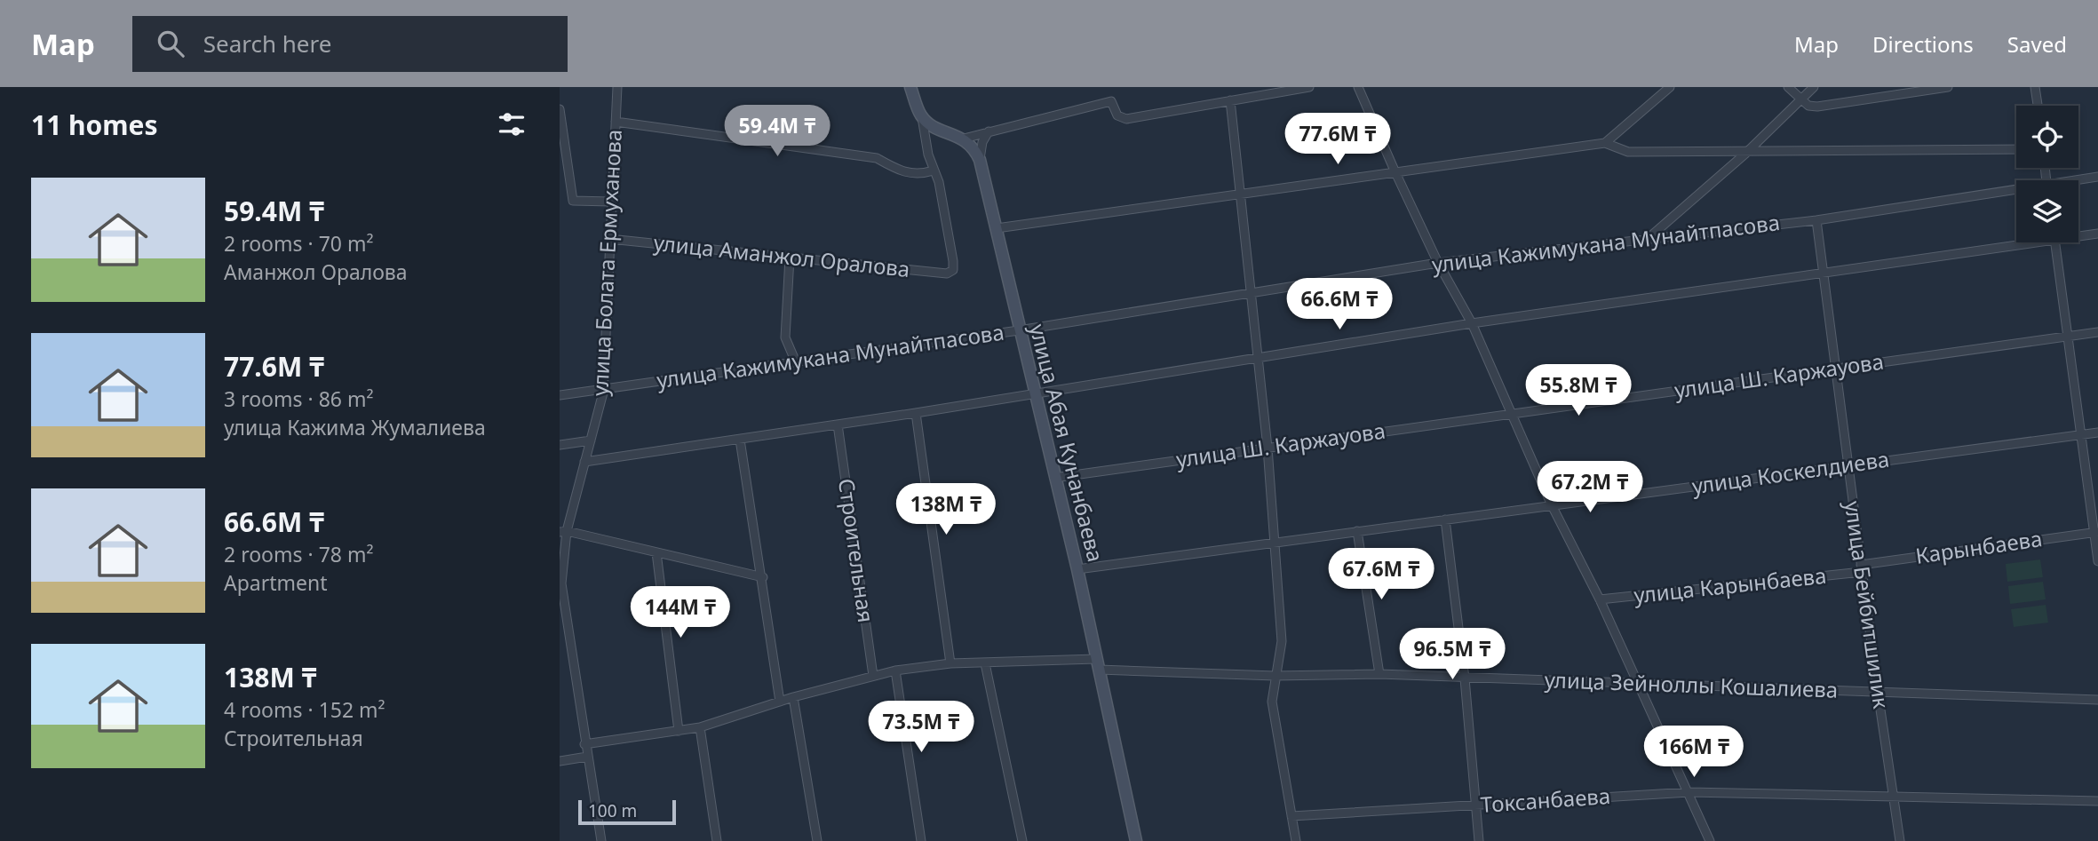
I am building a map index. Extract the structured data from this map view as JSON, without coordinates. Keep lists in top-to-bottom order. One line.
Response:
{"streets":{"street":["улица Кажимукана Мунайтпасова","улица Аманжол Оралова","улица Болата Ермуханова","улица Ш. Каржауова","улица Абая Кунанбаева","улица Коскелдиева","Карынбаева","Строительная","улица Карынбаева","улица Бейбитшилик","улица Зейноллы Кошалиева","Токсанбаева"]},"crossings":[["улица Кажимукана Мунайтпасова","улица Болата Ермуханова"],["улица Кажимукана Мунайтпасова","улица Абая Кунанбаева"],["улица Кажимукана Мунайтпасова","улица Бейбитшилик"],["улица Аманжол Оралова","улица Болата Ермуханова"],["улица Болата Ермуханова","улица Зейноллы Кошалиева"],["улица Ш. Каржауова","улица Абая Кунанбаева"],["улица Ш. Каржауова","улица Бейбитшилик"],["улица Абая Кунанбаева","улица Коскелдиева"],["улица Абая Кунанбаева","улица Зейноллы Кошалиева"],["улица Коскелдиева","улица Бейбитшилик"],["Карынбаева","улица Карынбаева"],["Карынбаева","улица Бейбитшилик"],["Строительная","улица Зейноллы Кошалиева"],["улица Карынбаева","улица Бейбитшилик"],["улица Бейбитшилик","улица Зейноллы Кошалиева"],["улица Бейбитшилик","Токсанбаева"]],"scale_bar":"100 m","page":{"header":"Map","search":"Search here","nav":["Map","Directions","Saved"],"heading":"11 homes","price":["59.4M ₸","77.6M ₸","66.6M ₸","55.8M ₸","67.2M ₸","138M ₸","67.6M ₸","144M ₸","96.5M ₸","73.5M ₸","166M ₸"],"list":[{"name":"59.4M ₸","note":"2 rooms · 70 m² · Аманжол Оралова"},{"name":"77.6M ₸","note":"3 rooms · 86 m² · улица Кажима Жумалиева"},{"name":"66.6M ₸","note":"2 rooms · 78 m² · Apartment"},{"name":"138M ₸","note":"4 rooms · 152 m² · Строительная"}],"scale":"100 m"}}
